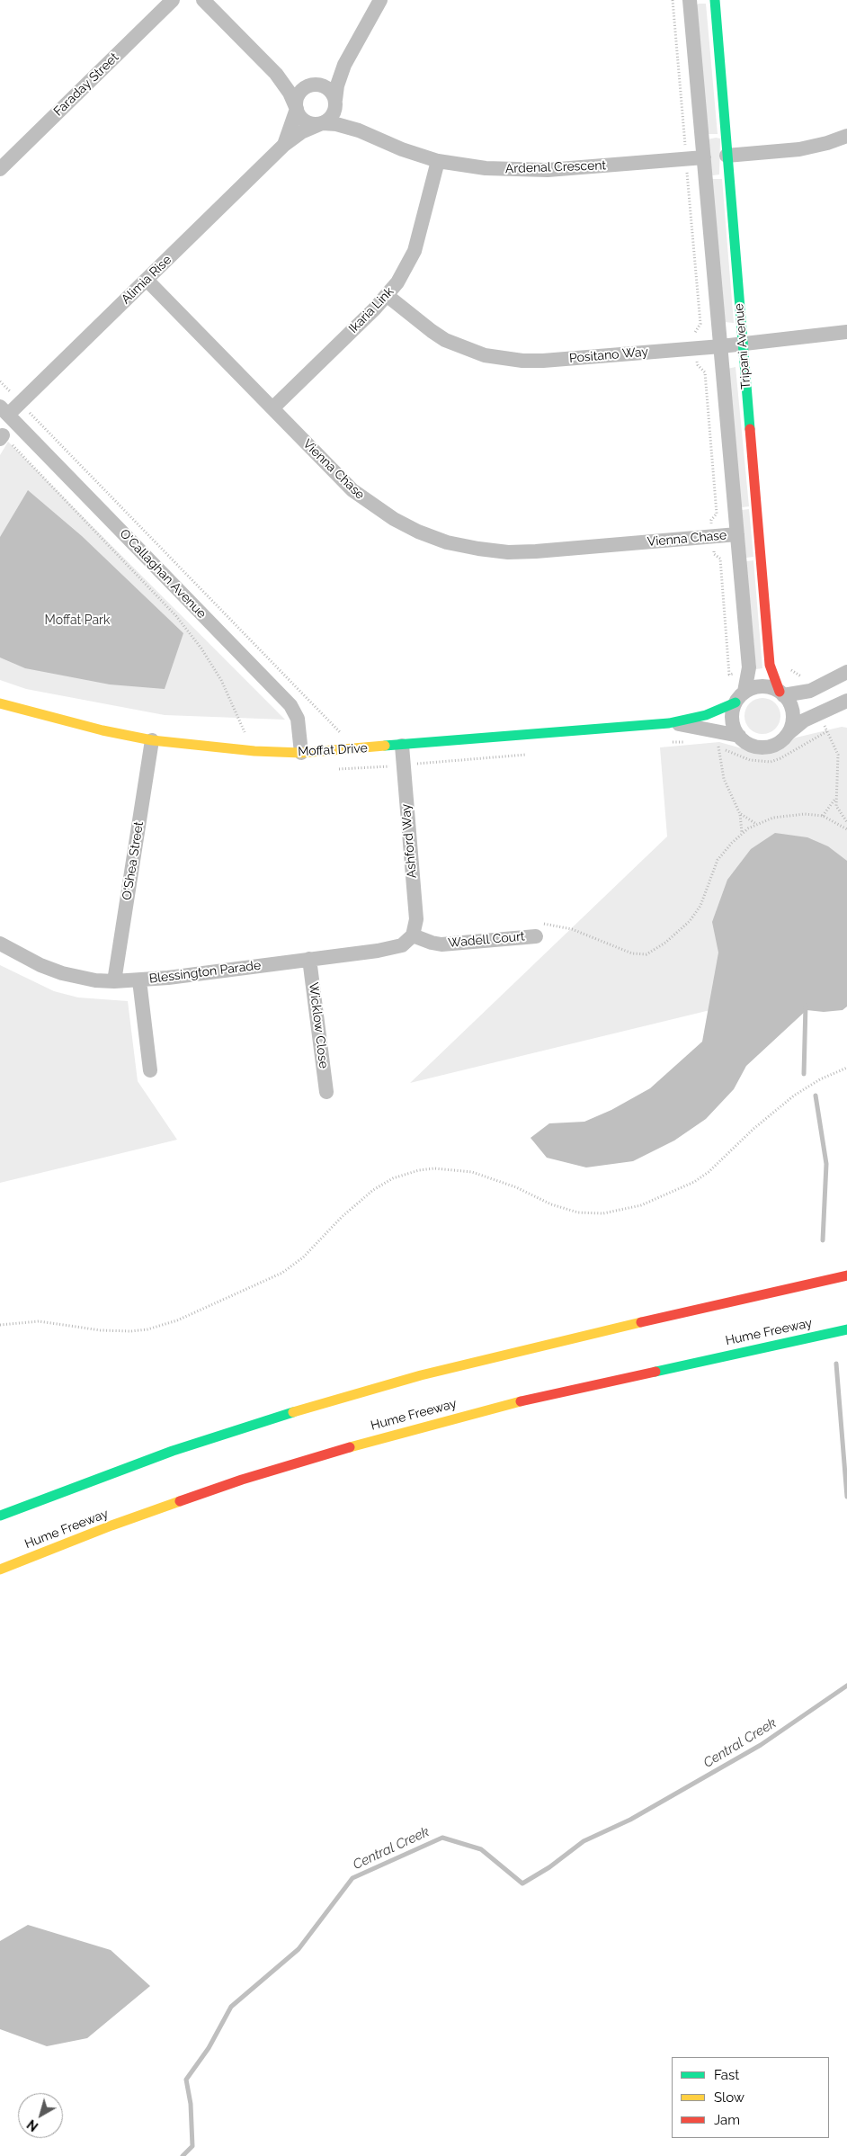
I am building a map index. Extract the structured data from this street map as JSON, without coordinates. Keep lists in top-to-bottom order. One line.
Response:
{"streets":{"main road":["Tripani Avenue","Moffat Drive","Hume Freeway"],"street":["Faraday Street","Ardenal Crescent","Alimia Rise","Ikaria Link","Positano Way","Vienna Chase","O'Callaghan Avenue","Ashford Way","O'Shea Street","Wadell Court","Blessington Parade","Wicklow Close"]},"crossings":[["Ardenal Crescent","Alimia Rise"],["Ardenal Crescent","Ikaria Link"],["Ardenal Crescent","Tripani Avenue"],["Alimia Rise","Vienna Chase"],["Alimia Rise","O'Callaghan Avenue"],["Ikaria Link","Positano Way"],["Ikaria Link","Vienna Chase"],["Tripani Avenue","Positano Way"],["Tripani Avenue","Vienna Chase"],["Tripani Avenue","Moffat Drive"],["O'Callaghan Avenue","Moffat Drive"],["Moffat Drive","Ashford Way"],["Moffat Drive","O'Shea Street"],["Ashford Way","Wadell Court"],["Ashford Way","Blessington Parade"],["O'Shea Street","Blessington Parade"],["Wadell Court","Blessington Parade"],["Blessington Parade","Wicklow Close"]],"water":["Central Creek"],"parks":["Moffat Park"],"legend":["Fast","Slow","Jam"],"north":"bottom left"}
